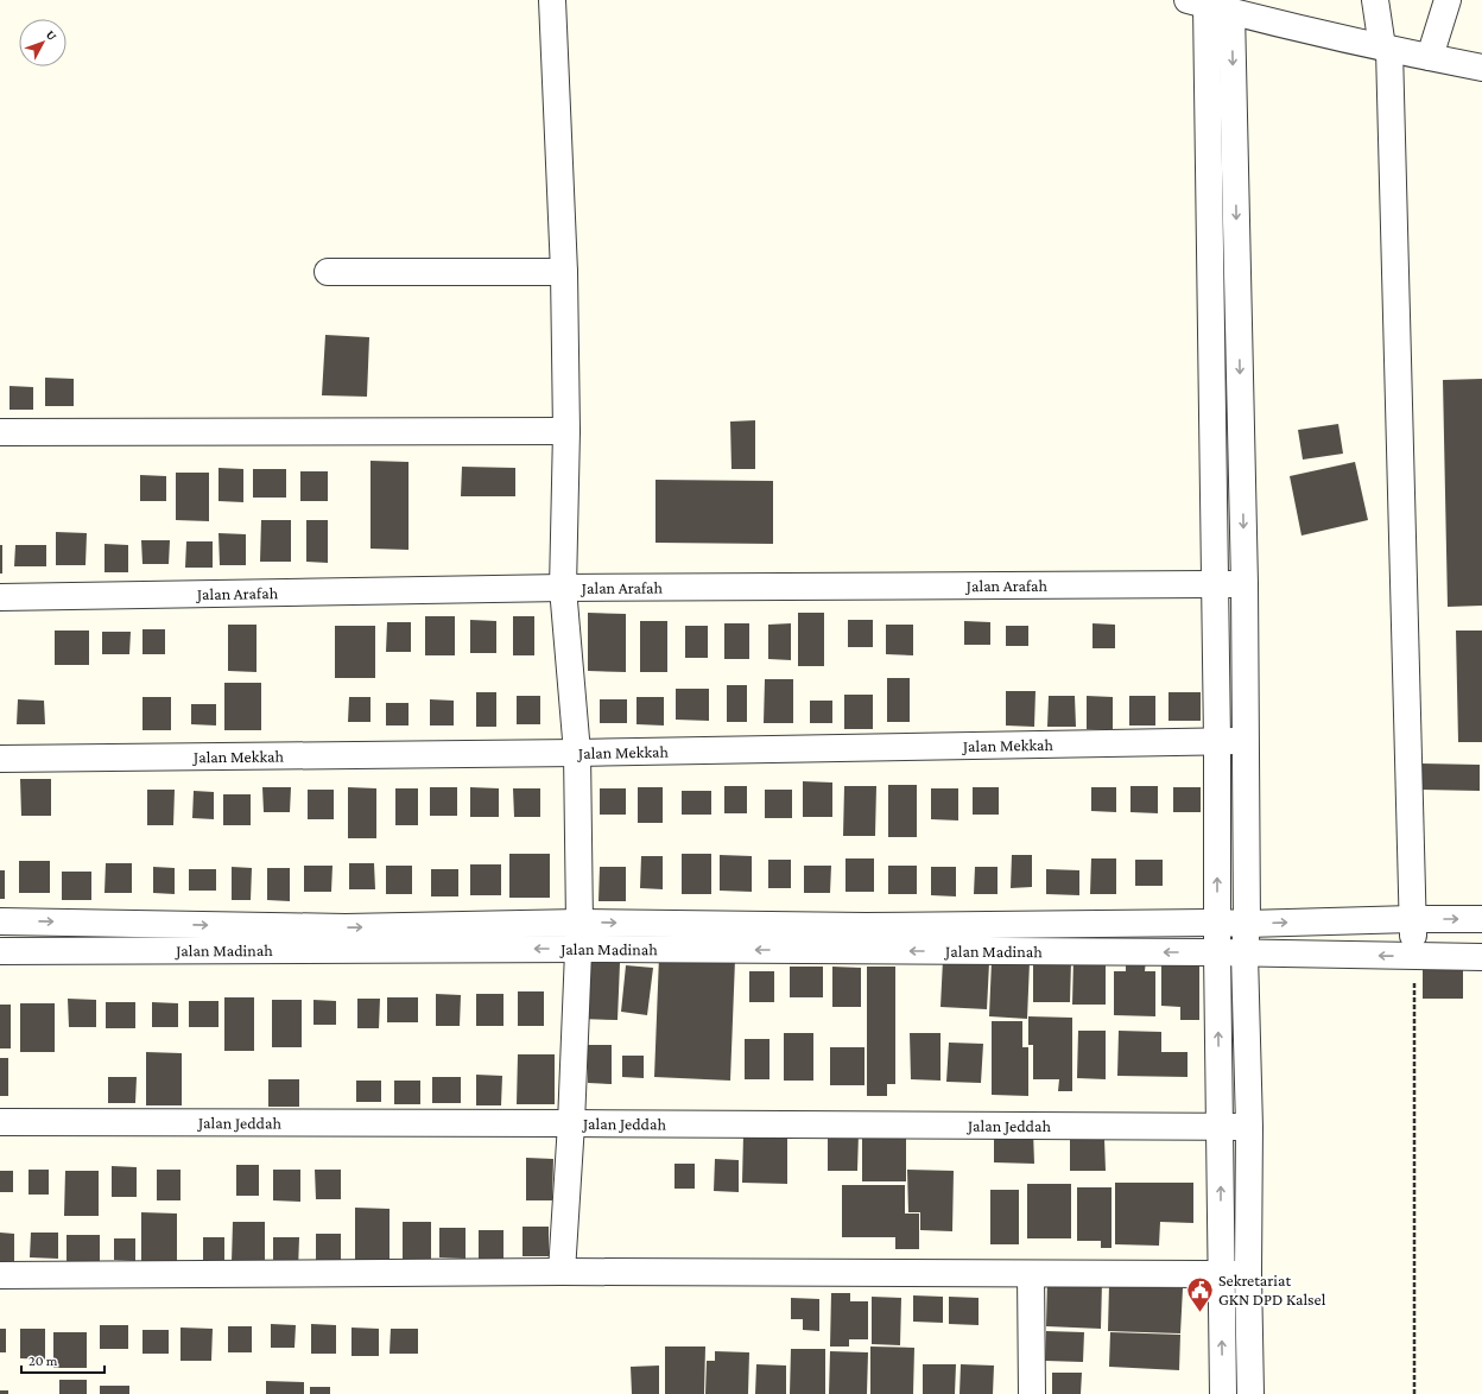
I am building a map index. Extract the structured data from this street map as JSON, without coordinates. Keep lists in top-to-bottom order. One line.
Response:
{"streets":{"street":["Jalan Arafah","Jalan Mekkah","Jalan Madinah","Jalan Jeddah"]},"places":{"public building":["Sekretariat GKN DPD Kalsel"]},"scale_bar":"20 m","north":"top right"}
